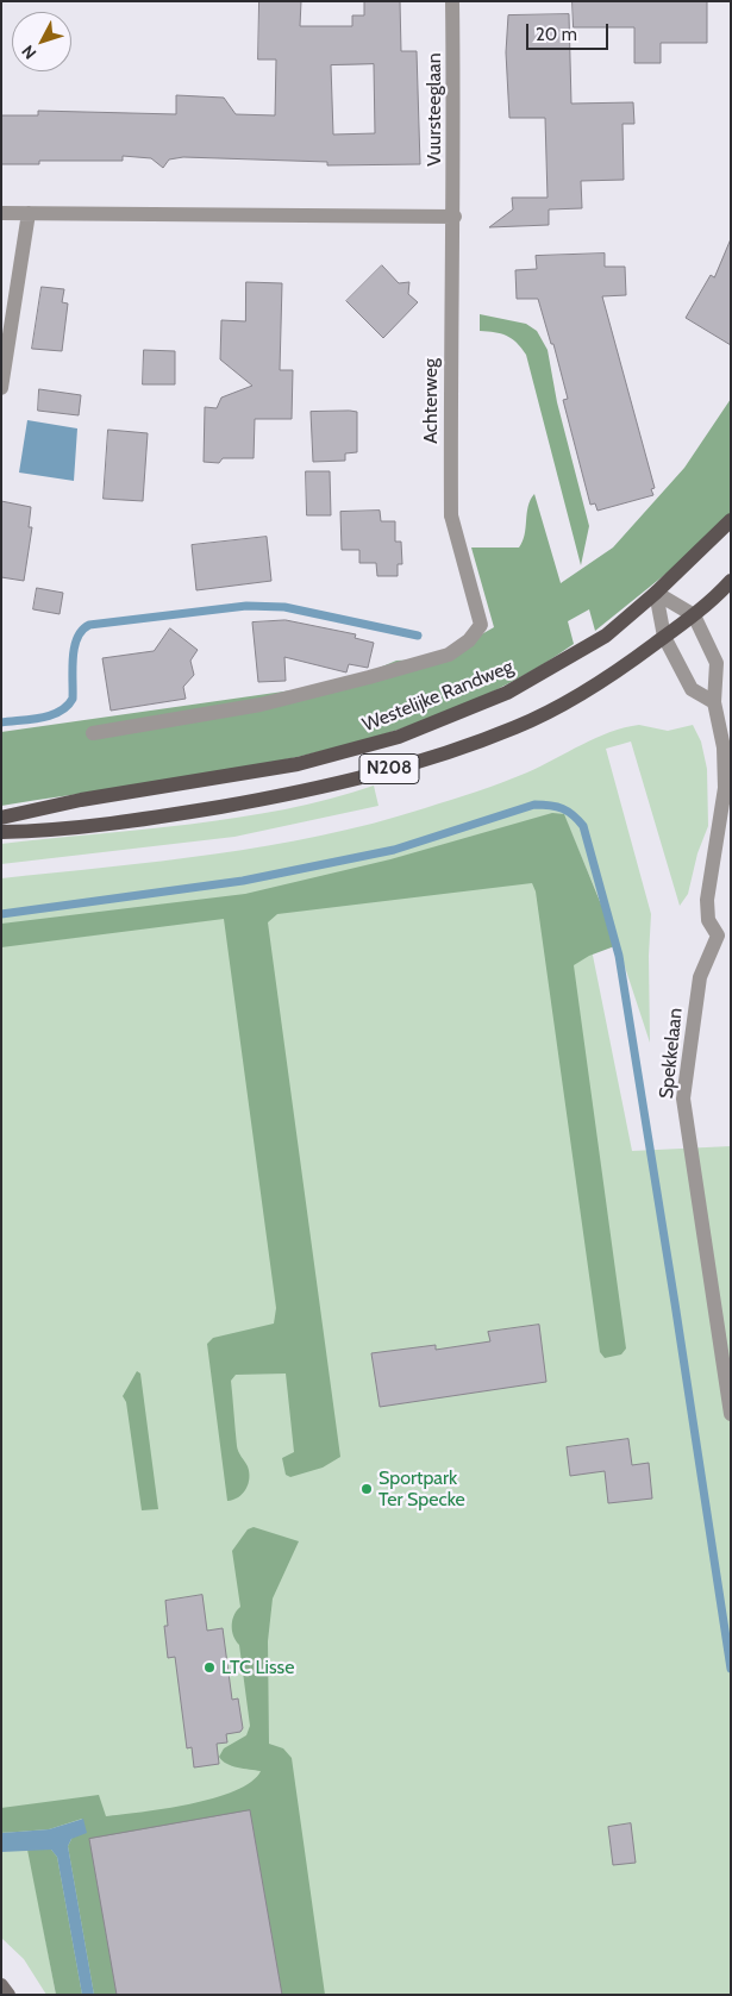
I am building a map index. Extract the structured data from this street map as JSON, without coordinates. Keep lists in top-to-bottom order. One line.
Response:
{"streets":{"main road":["Westelijke Randweg","N208"],"street":["Vuursteeglaan","Achterweg","Spekkelaan"]},"crossings":[["Vuursteeglaan","Achterweg"],["N208","Spekkelaan"]],"places":["Sportpark Ter Specke","LTC Lisse"],"scale_bar":"20 m","north":"bottom left"}
